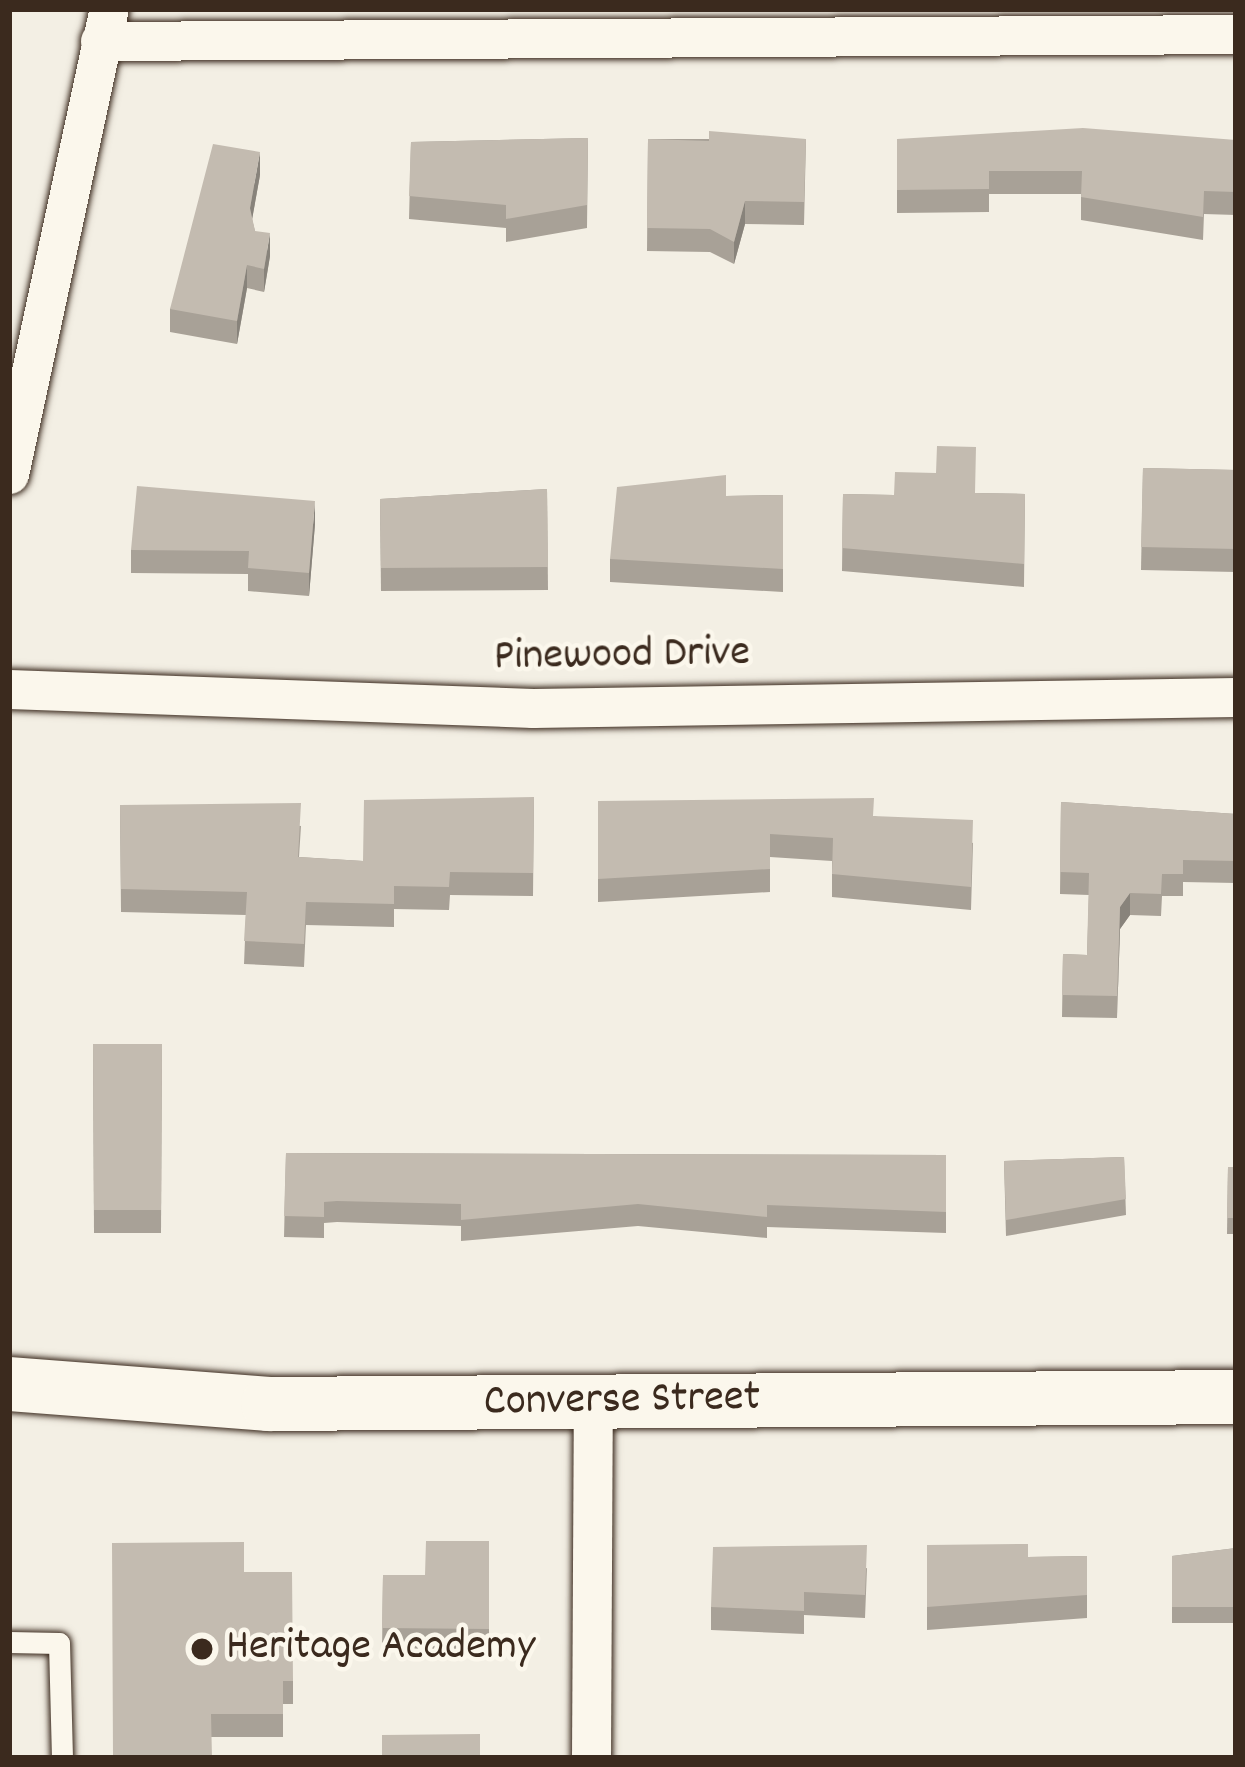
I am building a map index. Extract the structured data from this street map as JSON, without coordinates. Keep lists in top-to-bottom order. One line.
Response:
{"streets":{"main road":["Converse Street"],"street":["Pinewood Drive"]},"places":["Heritage Academy"]}
